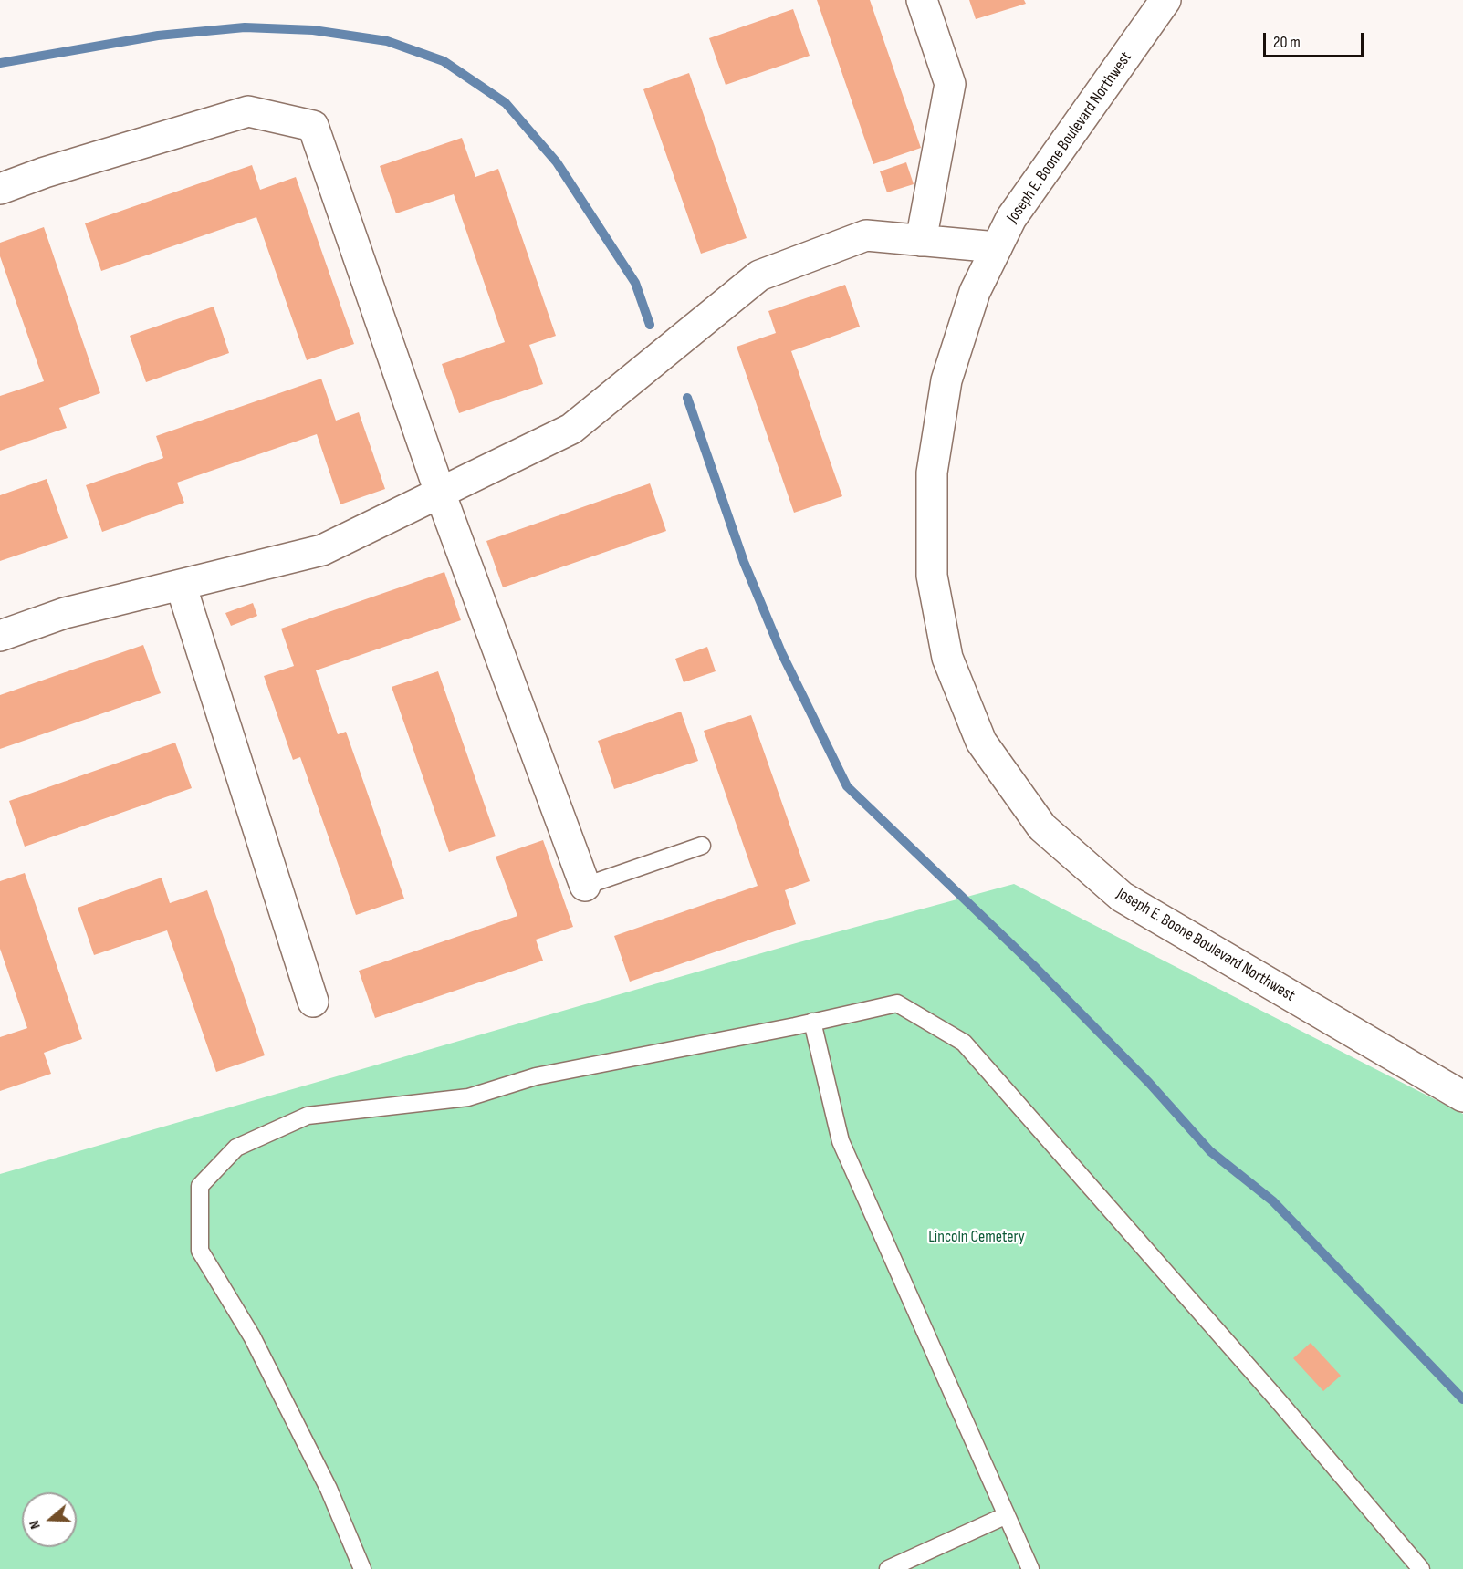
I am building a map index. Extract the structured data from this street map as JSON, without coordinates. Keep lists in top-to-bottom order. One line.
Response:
{"streets":{"street":["Joseph E. Boone Boulevard Northwest"]},"parks":["Lincoln Cemetery"],"scale_bar":"20 m","north":"left"}
